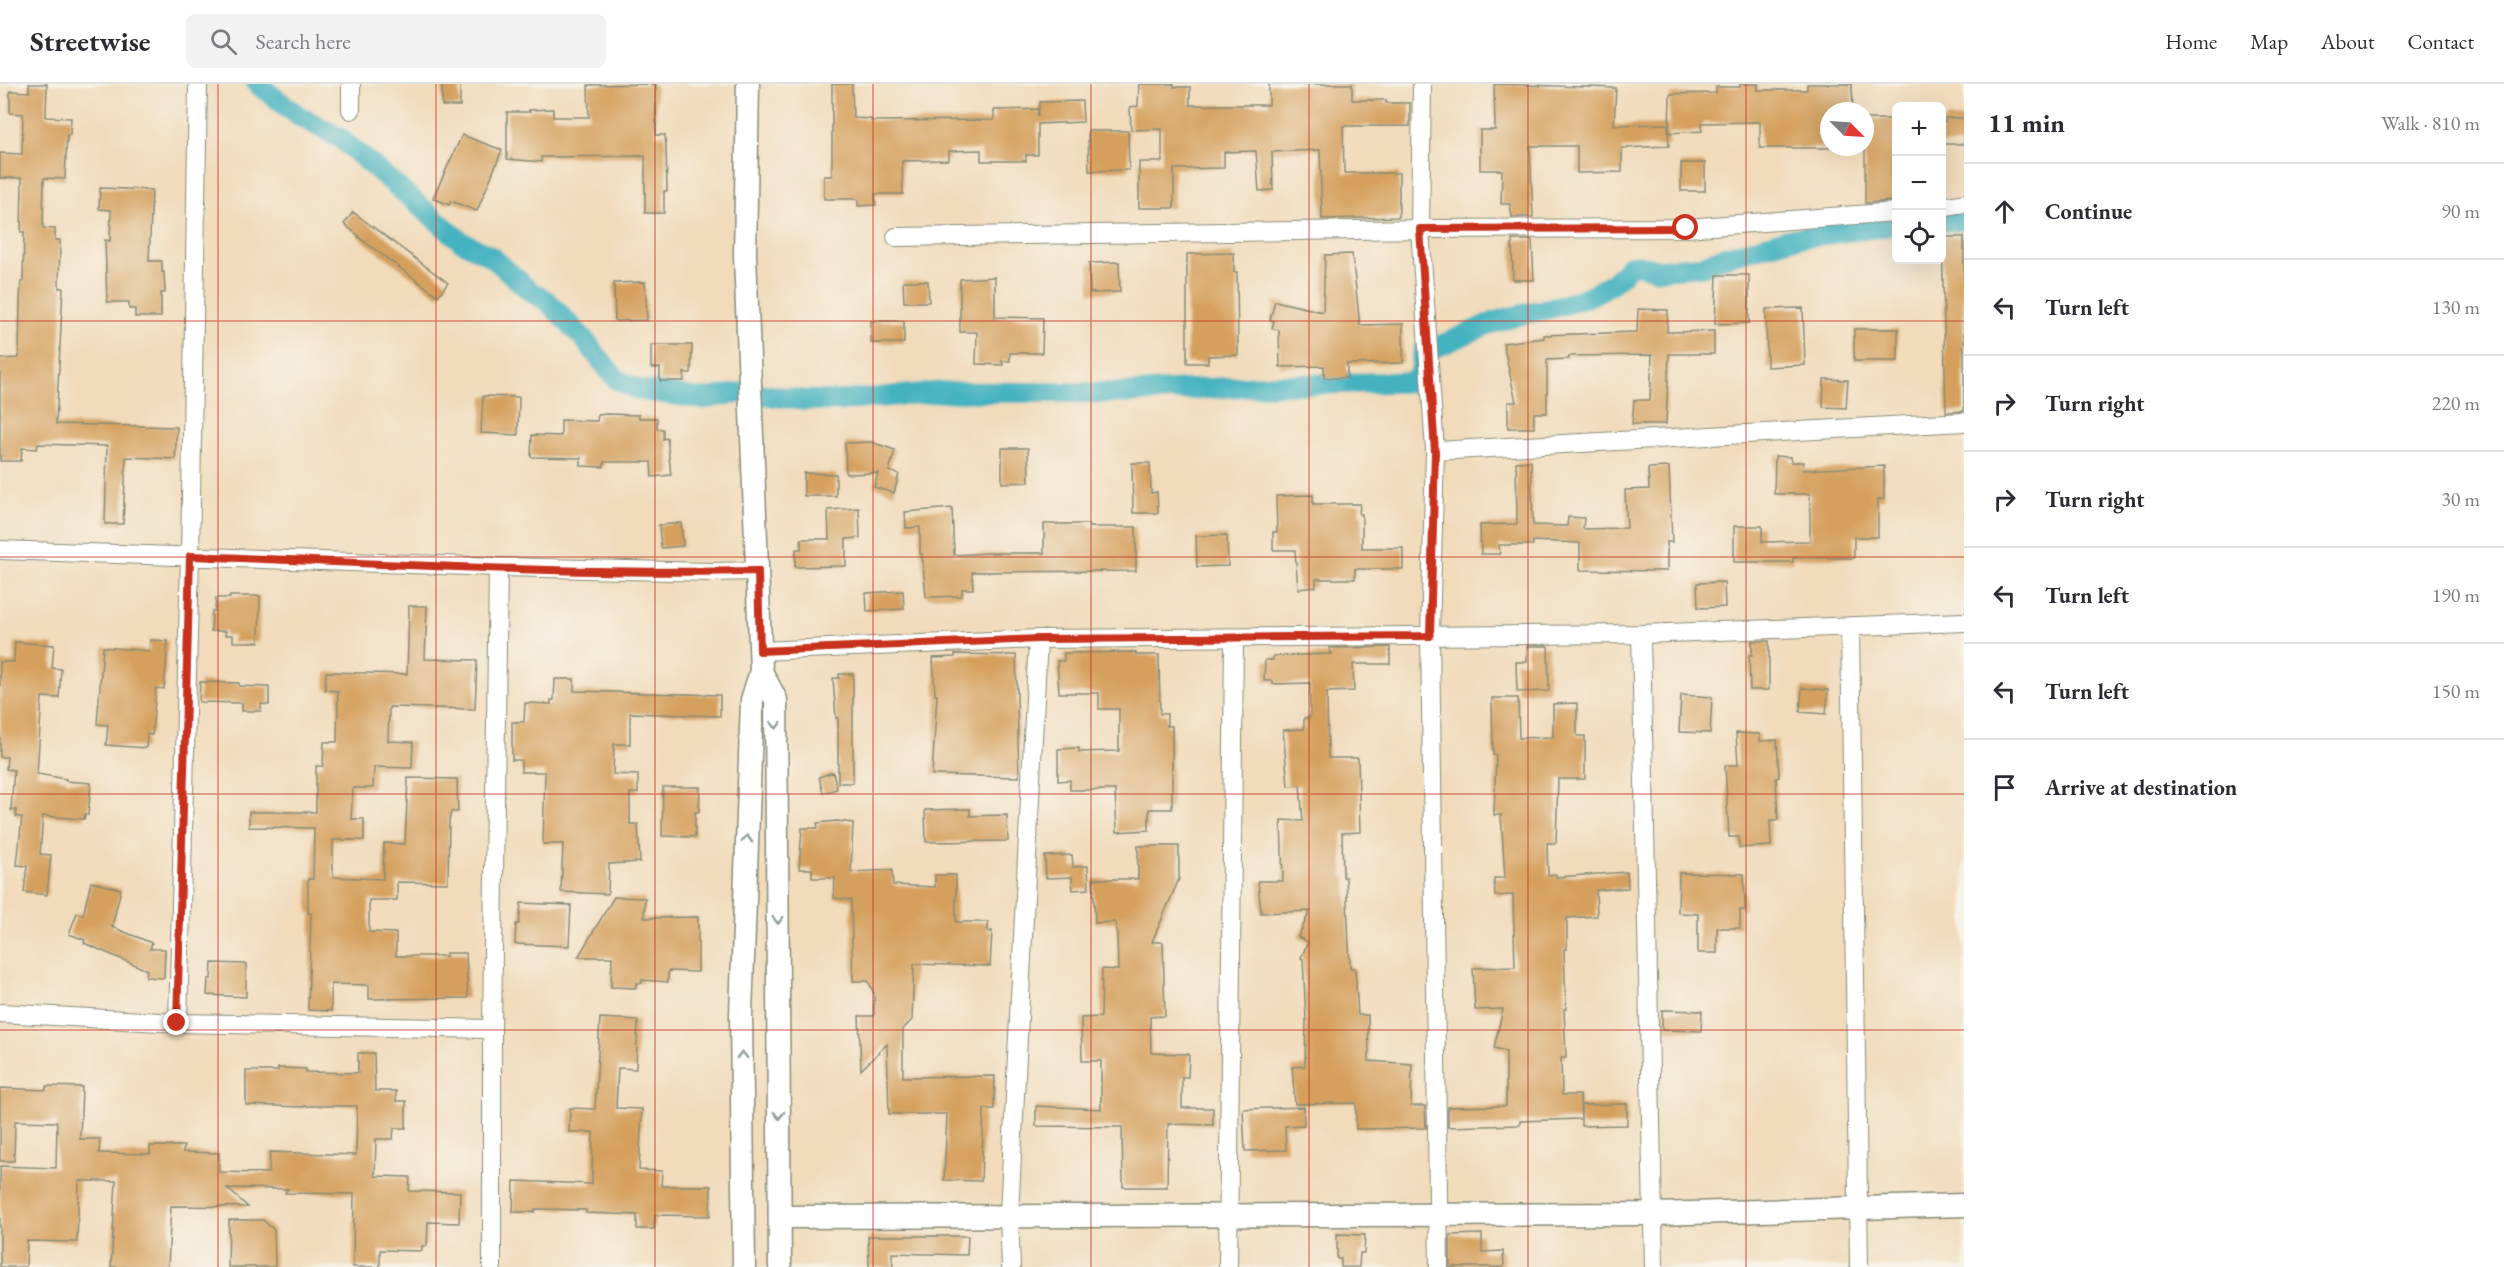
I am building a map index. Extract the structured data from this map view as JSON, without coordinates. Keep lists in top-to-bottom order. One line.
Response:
{"north":"bottom right","page":{"header":"Streetwise","search":"Search here","nav":["Home","Map","About","Contact"],"heading":["11 min","Walk · 810 m"],"map_buttons":["+","−"],"list":[["Continue","90 m"],["Turn left","130 m"],["Turn right","220 m"],["Turn right","30 m"],["Turn left","190 m"],["Turn left","150 m"],"Arrive at destination"]}}
